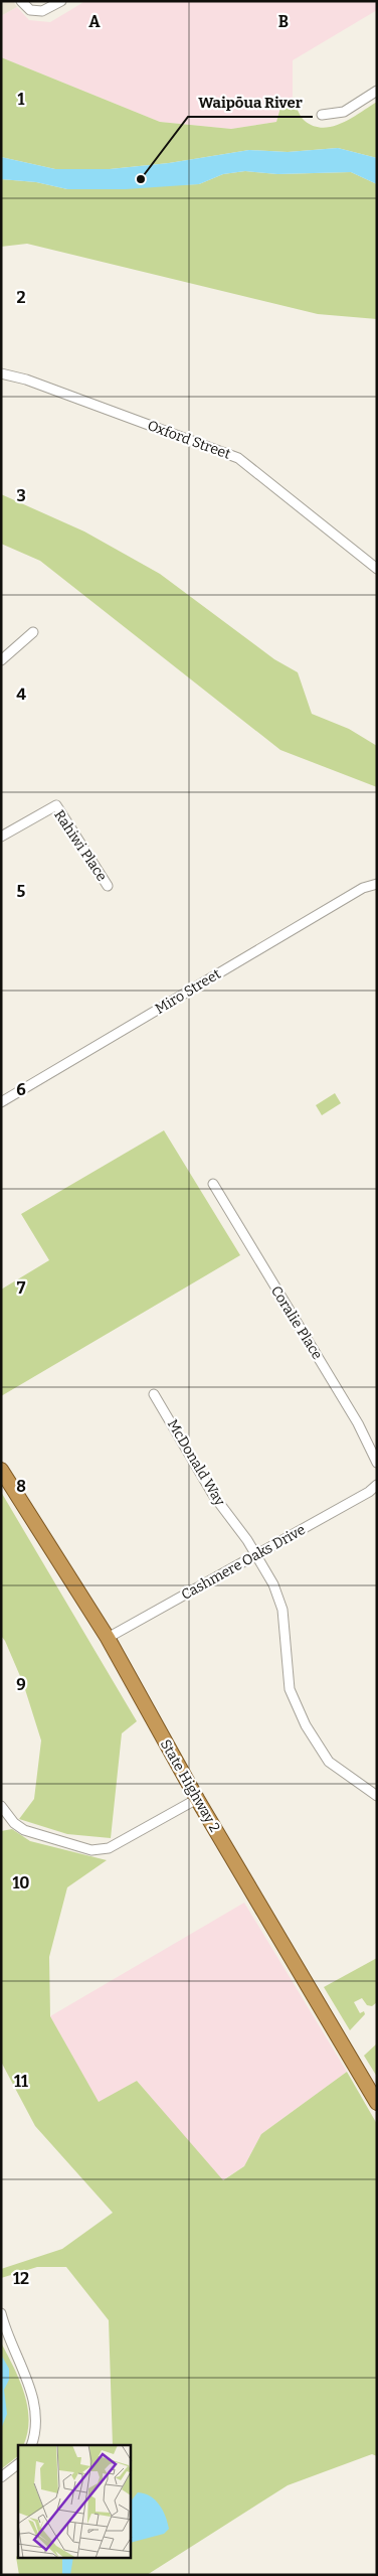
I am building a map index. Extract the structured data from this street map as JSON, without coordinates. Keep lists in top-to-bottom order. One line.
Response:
{"streets":{"highway":["State Highway 2"],"street":["Oxford Street","Rahiwi Place","Miro Street","Coralie Place","McDonald Way","Cashmere Oaks Drive"]},"crossings":[["McDonald Way","Cashmere Oaks Drive"],["Cashmere Oaks Drive","State Highway 2"]],"places":["Waipōua River"],"grid":{"columns":["A","B"],"rows":["1","2","3","4","5","6","7","8","9","10","11","12"]}}
